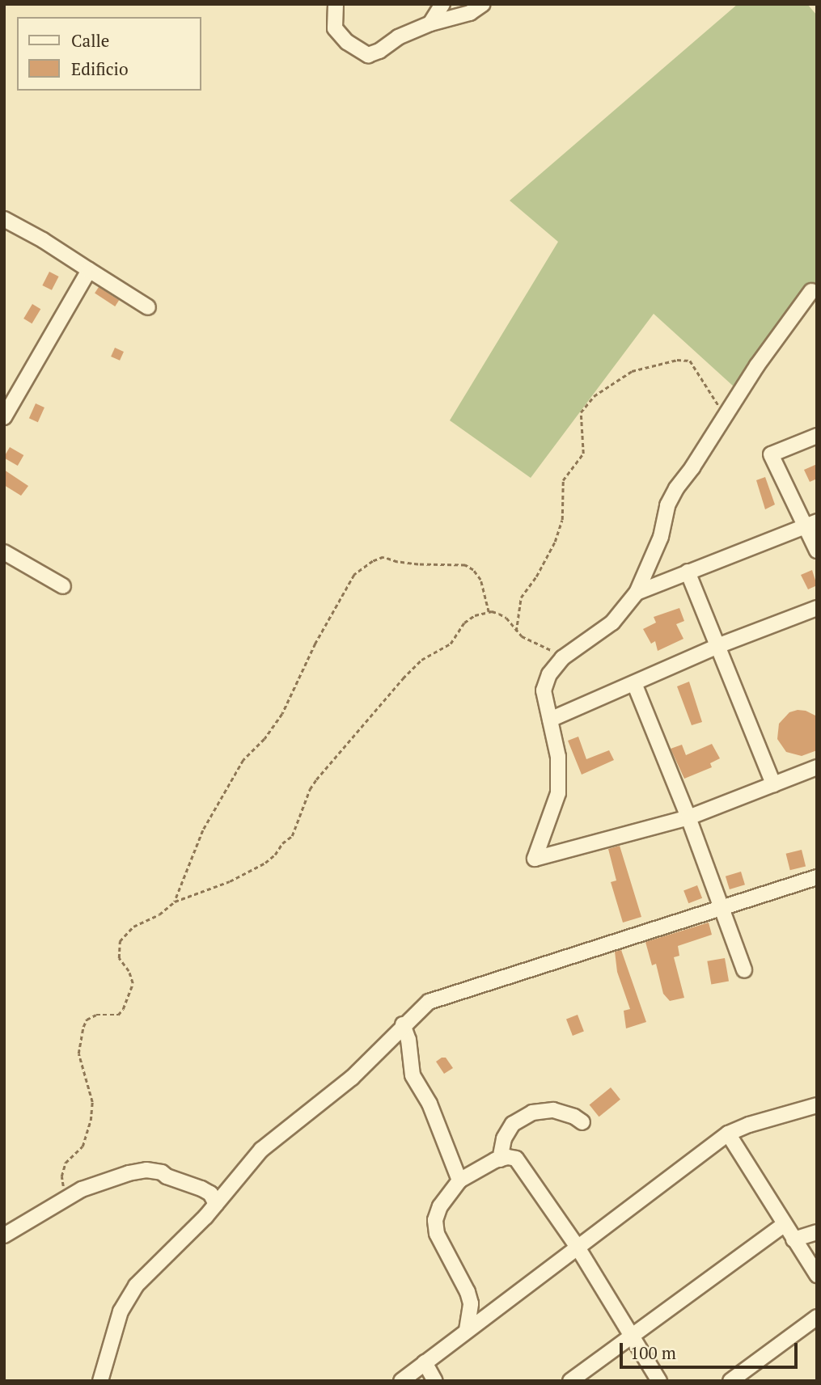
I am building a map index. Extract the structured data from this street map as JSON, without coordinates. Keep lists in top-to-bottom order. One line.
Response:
{"legend":["Calle","Edificio"],"scale_bar":"100 m"}
